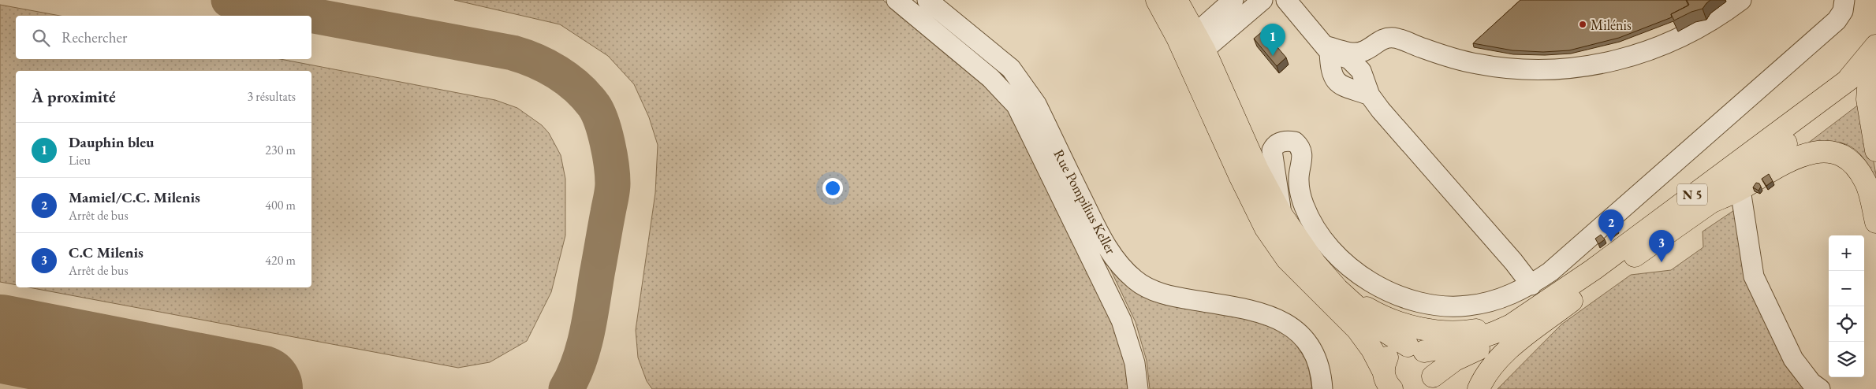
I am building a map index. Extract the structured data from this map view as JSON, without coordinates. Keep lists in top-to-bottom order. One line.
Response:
{"streets":{"main road":["N 5"],"street":["Rue Pompilius Keller"]},"places":["Milénis"],"page":{"search":"Rechercher","pins":["1","2","3"],"heading":["À proximité","3 résultats"],"list":[{"mark":"1","name":"Dauphin bleu","note":"Lieu","value":"230 m"},{"mark":"2","name":"Mamiel/C.C. Milenis","note":"Arrêt de bus","value":"400 m"},{"mark":"3","name":"C.C Milenis","note":"Arrêt de bus","value":"420 m"}],"map_buttons":["+","−"]}}
